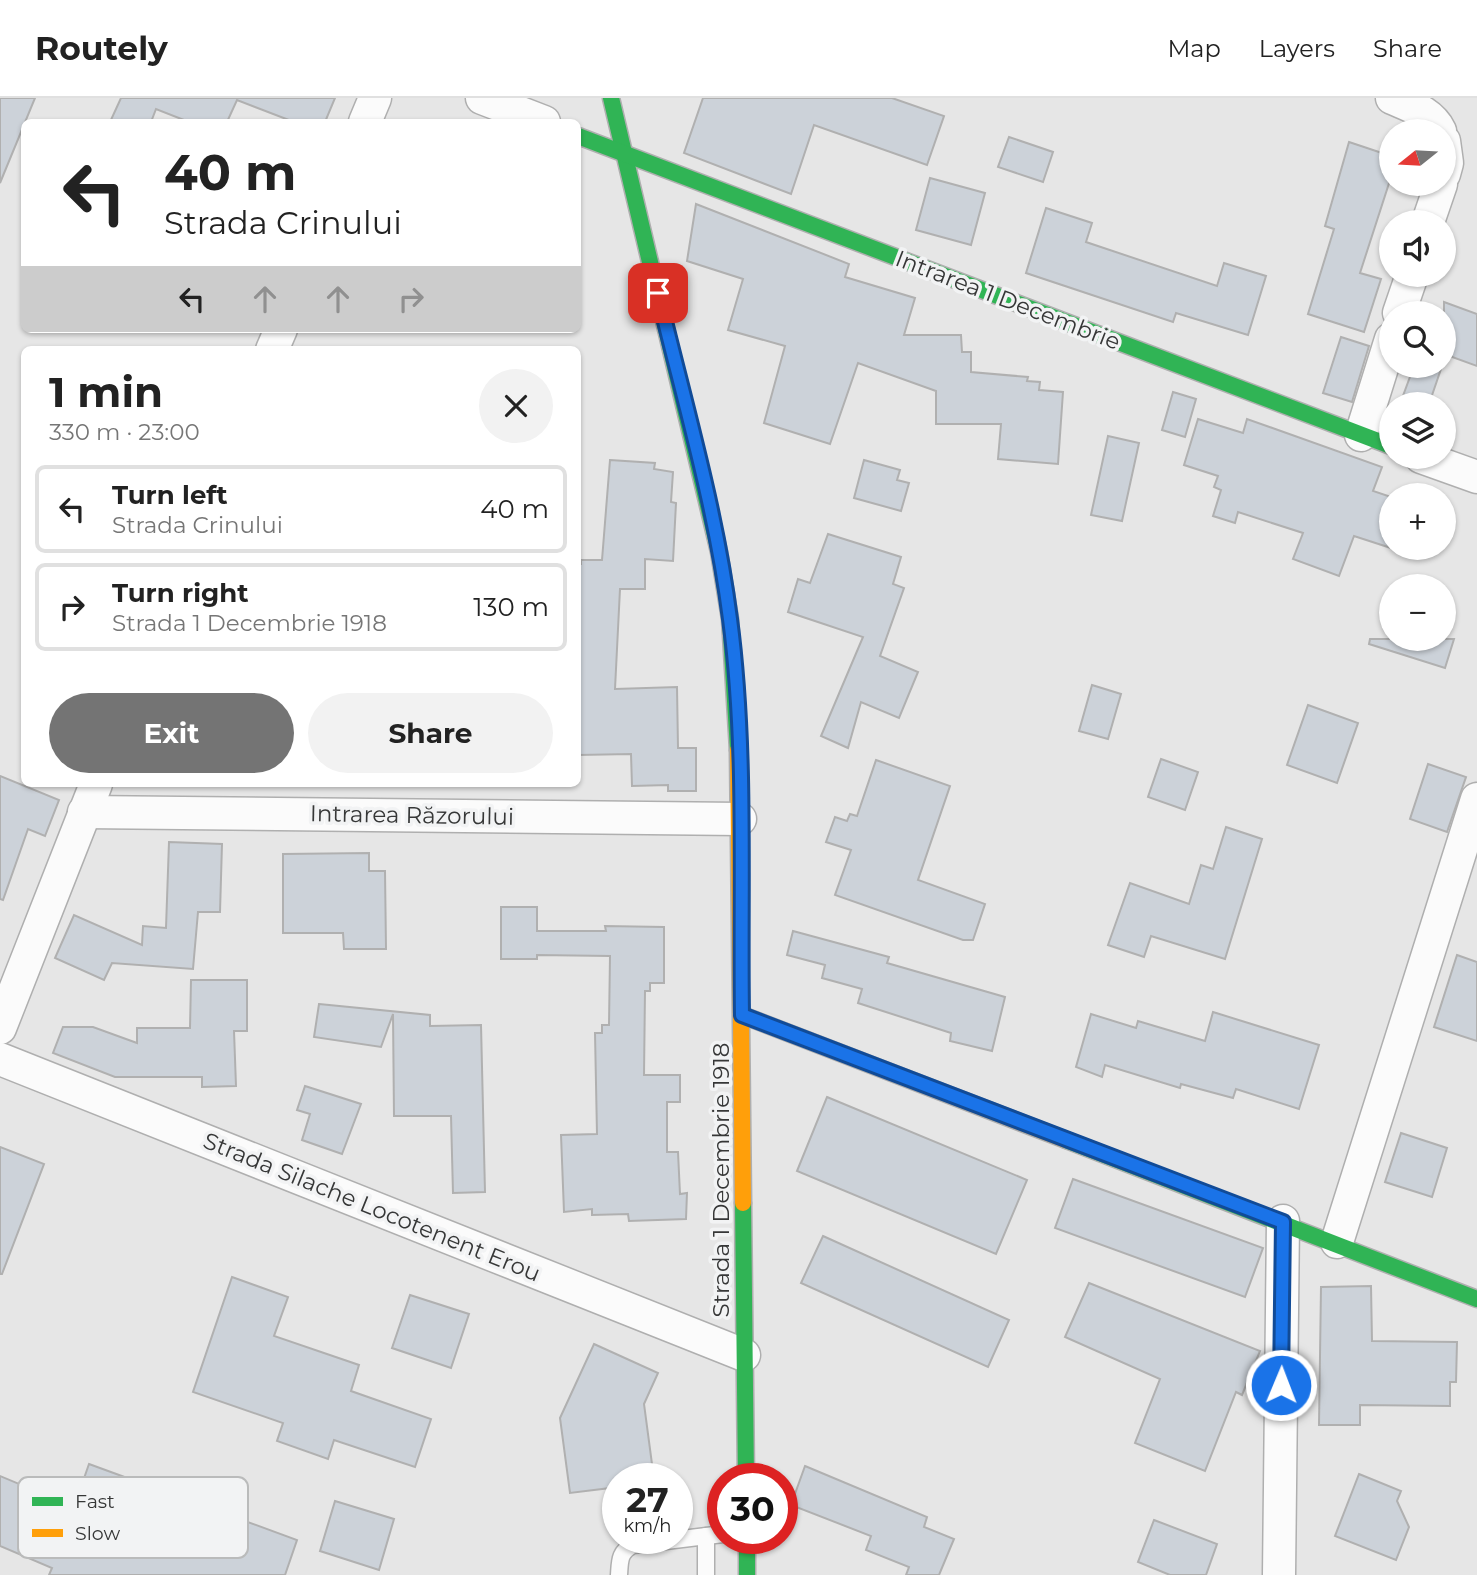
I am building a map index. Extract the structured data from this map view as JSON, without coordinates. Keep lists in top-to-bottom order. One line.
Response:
{"streets":{"street":["Intrarea 1 Decembrie","Intrarea Răzorului","Strada 1 Decembrie 1918","Strada Silache Locotenent Erou"]},"crossings":[["Intrarea 1 Decembrie","Strada 1 Decembrie 1918"],["Intrarea Răzorului","Strada 1 Decembrie 1918"],["Strada 1 Decembrie 1918","Strada Silache Locotenent Erou"]],"legend":["Fast","Slow"],"north":"left","page":{"header":"Routely","nav":["Map","Layers","Share"],"map_buttons":["+","−"],"turn":["40 m","Strada Crinului"],"heading":["1 min","330 m · 23:00"],"list":[{"name":"Turn left","note":"Strada Crinului","value":"40 m"},{"name":"Turn right","note":"Strada 1 Decembrie 1918","value":"130 m"}],"buttons":["Exit","Share"],"speed":"27 km/h","limit":"30"}}
